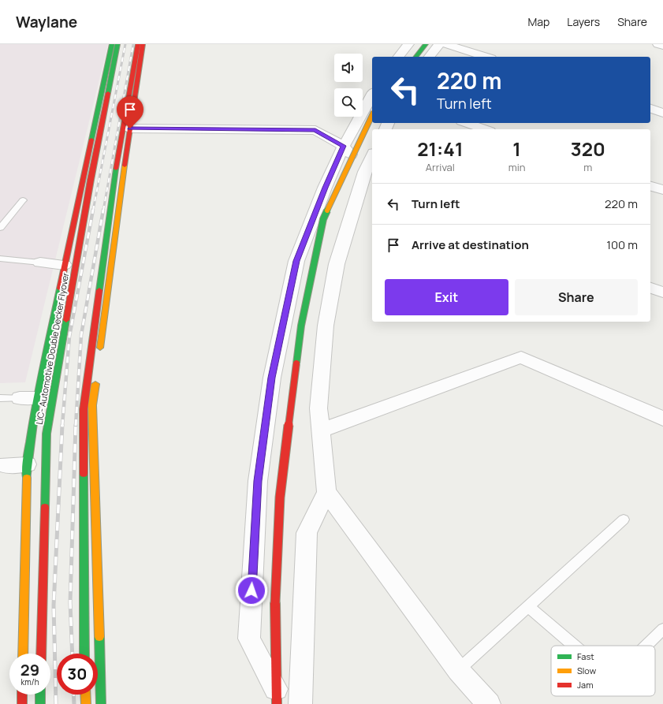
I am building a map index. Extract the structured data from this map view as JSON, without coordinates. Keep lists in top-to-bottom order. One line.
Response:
{"streets":{"main road":["LIC- Automotive Double Decker Flyover"]},"legend":["Fast","Slow","Jam"],"page":{"header":"Waylane","nav":["Map","Layers","Share"],"turn":["220 m","Turn left"],"eta":["21:41","Arrival","1","min","320","m"],"list":[{"name":"Turn left","value":"220 m"},{"name":"Arrive at destination","value":"100 m"}],"buttons":["Exit","Share"],"speed":"29 km/h","limit":"30"}}
